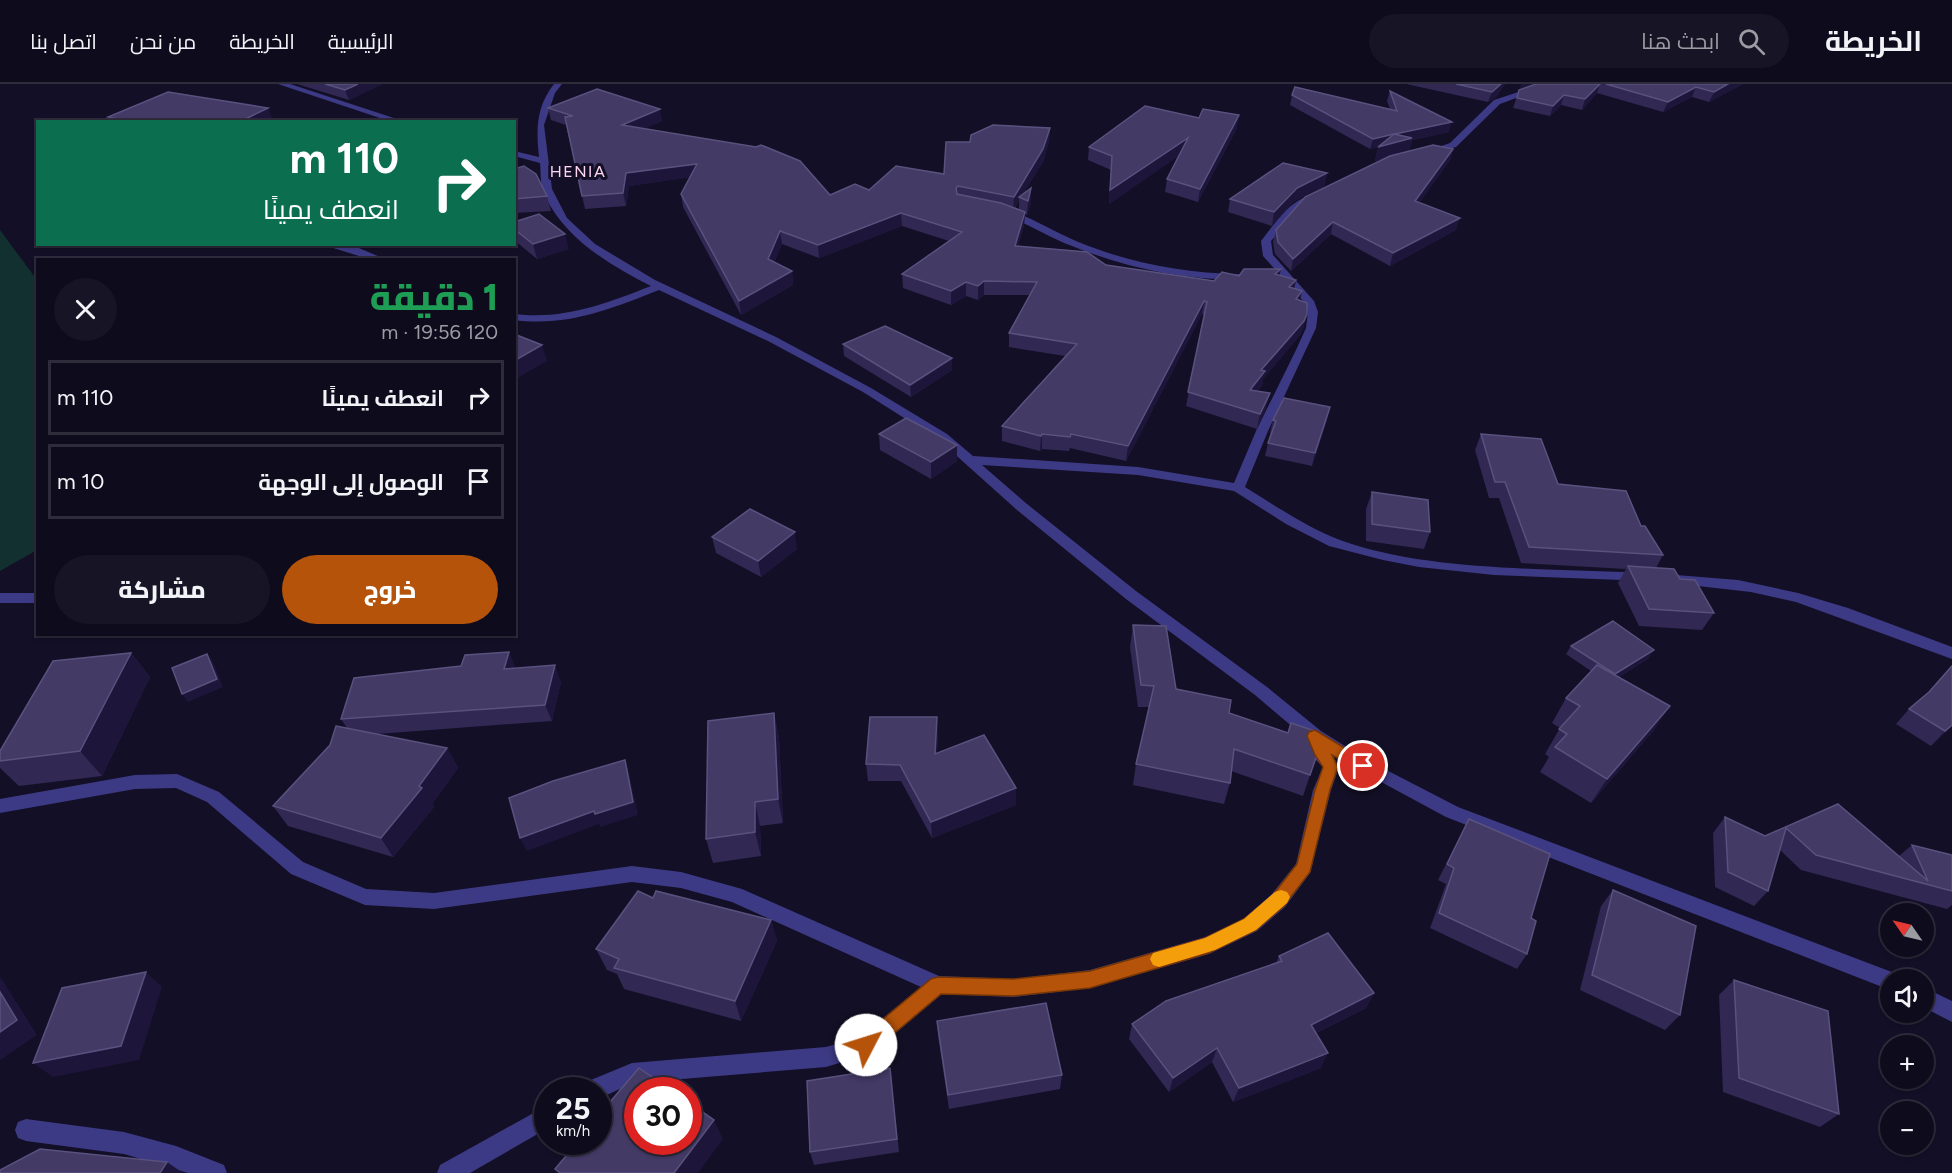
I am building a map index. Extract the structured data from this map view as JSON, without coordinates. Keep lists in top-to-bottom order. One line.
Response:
{"districts":["HENIA"],"north":"top left","page":{"header":"الخريطة","search":"ابحث هنا","nav":["الرئيسية","الخريطة","من نحن","اتصل بنا"],"turn":["110 m","انعطف يمينًا"],"heading":["1 دقيقة","120 m · 19:56"],"list":[{"name":"انعطف يمينًا","value":"110 m"},{"name":"الوصول إلى الوجهة","value":"10 m"}],"buttons":["خروج","مشاركة"],"map_buttons":["+","−"],"speed":"25 km/h","limit":"30"}}
